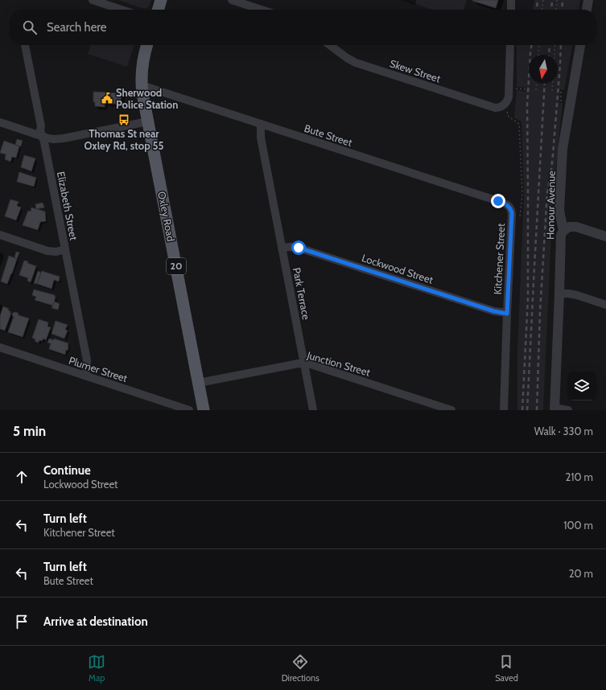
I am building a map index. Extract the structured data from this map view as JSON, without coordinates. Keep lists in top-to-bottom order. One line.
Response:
{"streets":{"main road":["Oxley Road","20"],"street":["Skew Street","Bute Street","Honour Avenue","Elizabeth Street","Kitchener Street","Lockwood Street","Park Terrace","Junction Street","Plumer Street"]},"crossings":[["Bute Street","Oxley Road"],["Bute Street","Kitchener Street"],["Bute Street","Park Terrace"],["Elizabeth Street","Plumer Street"],["Oxley Road","Junction Street"],["Kitchener Street","Lockwood Street"],["Lockwood Street","Park Terrace"],["Park Terrace","Junction Street"]],"places":{"public building":["Sherwood Police Station"],"bus stop":["Thomas St near Oxley Rd, stop 55"]},"north":"bottom","page":{"search":"Search here","heading":["5 min","Walk · 330 m"],"list":[["Continue","Lockwood Street","210 m"],["Turn left","Kitchener Street","100 m"],["Turn left","Bute Street","20 m"],"Arrive at destination"],"nav":["Map","Directions","Saved"]}}
